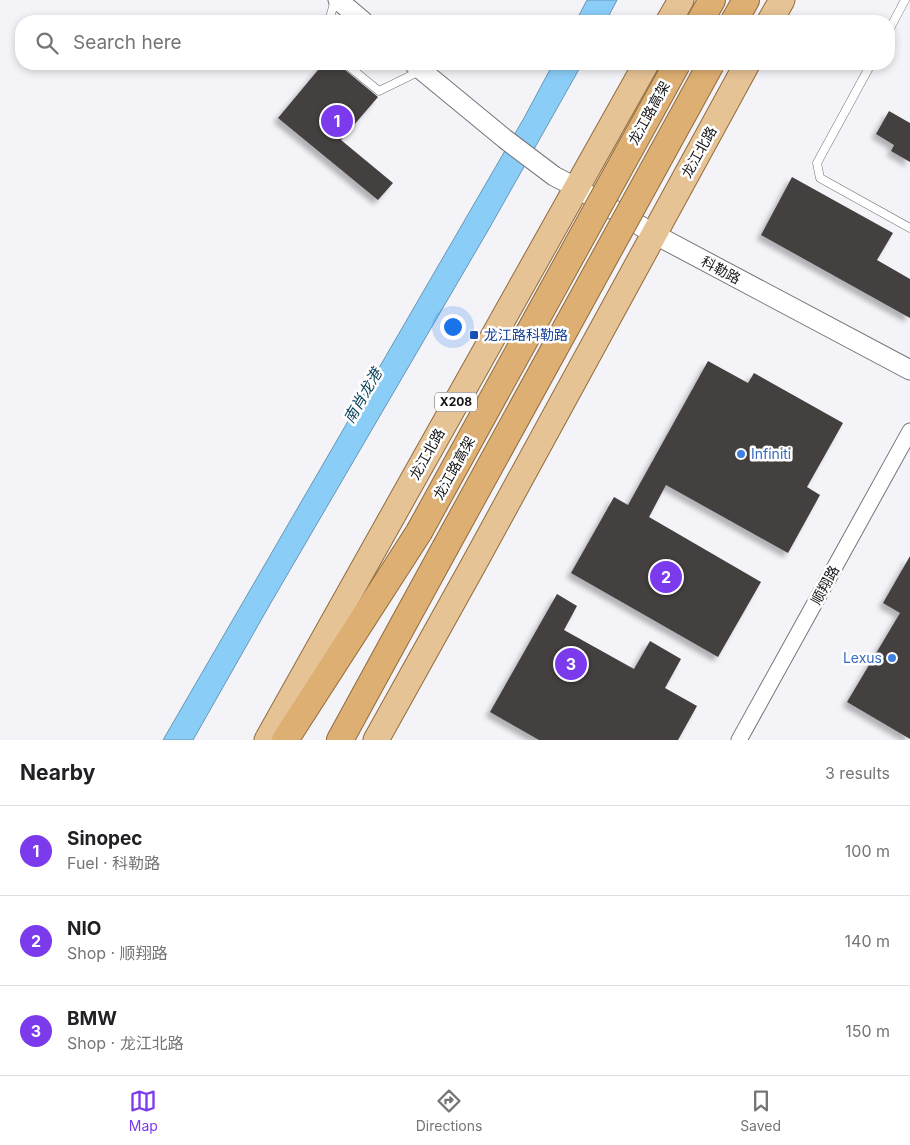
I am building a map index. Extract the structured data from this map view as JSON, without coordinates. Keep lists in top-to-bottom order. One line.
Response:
{"streets":{"highway":["龙江路高架"],"main road":["龙江北路","X208"],"street":["科勒路","顺翔路"]},"crossings":[["龙江北路","科勒路"]],"water":["南肖龙港"],"places":{"transit":["龙江路科勒路"],"other":["Infiniti","Lexus"]},"page":{"search":"Search here","pins":["1","2","3"],"heading":["Nearby","3 results"],"list":[{"mark":"1","name":"Sinopec","note":"Fuel · 科勒路","value":"100 m"},{"mark":"2","name":"NIO","note":"Shop · 顺翔路","value":"140 m"},{"mark":"3","name":"BMW","note":"Shop · 龙江北路","value":"150 m"}],"nav":["Map","Directions","Saved"]}}
